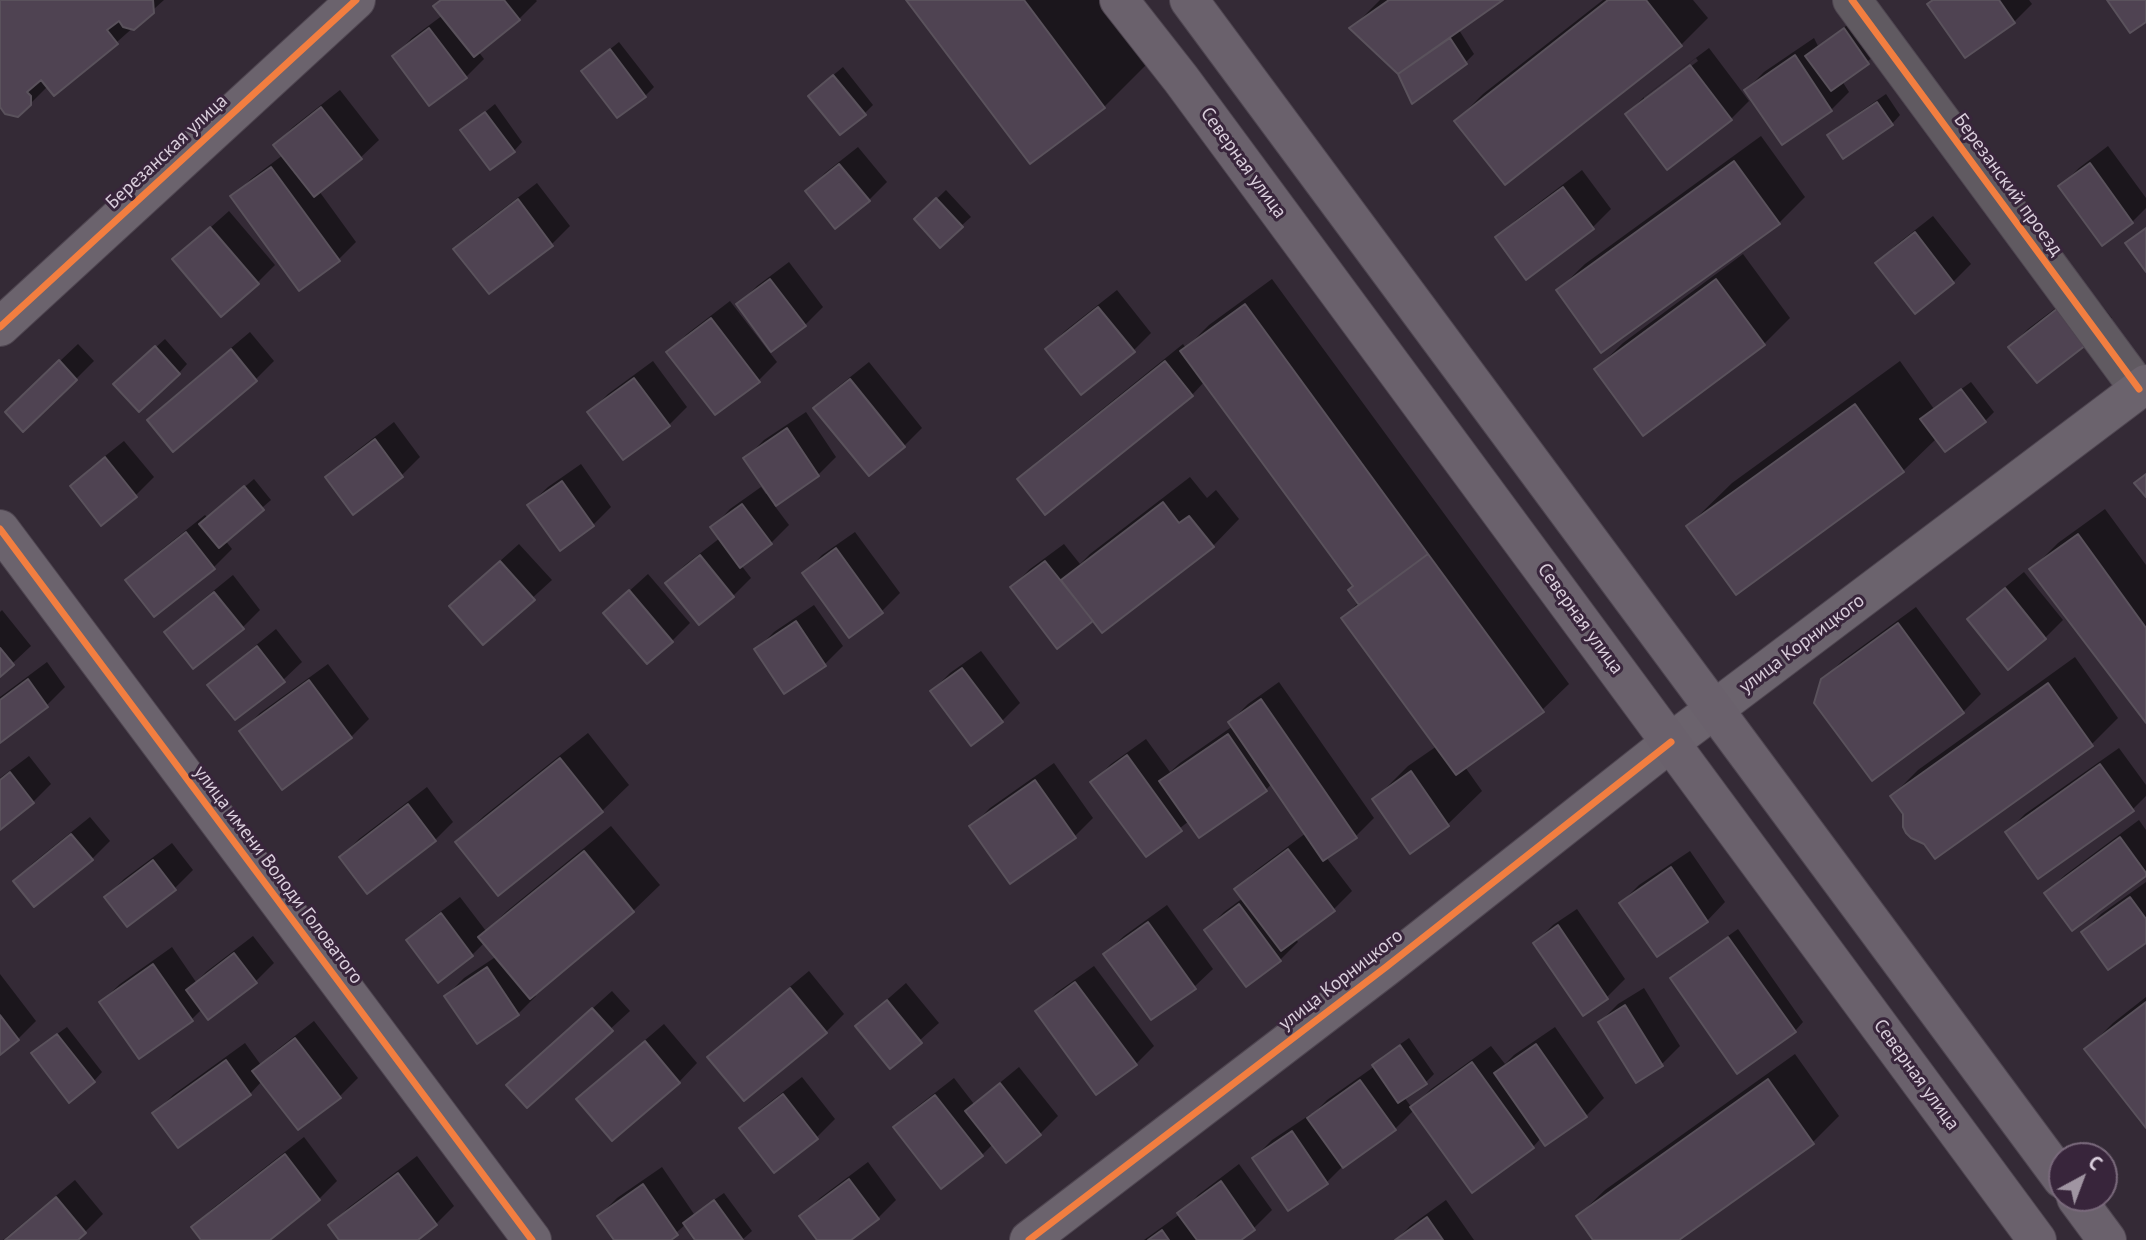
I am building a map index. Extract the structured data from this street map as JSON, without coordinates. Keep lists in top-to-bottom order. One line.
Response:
{"streets":{"main road":["Северная улица"],"street":["Березанская улица","Березанский проезд","улица Корницкого","улица имени Володи Головатого"]},"crossings":[["Северная улица","улица Корницкого"],["Березанский проезд","улица Корницкого"]],"north":"top right"}
